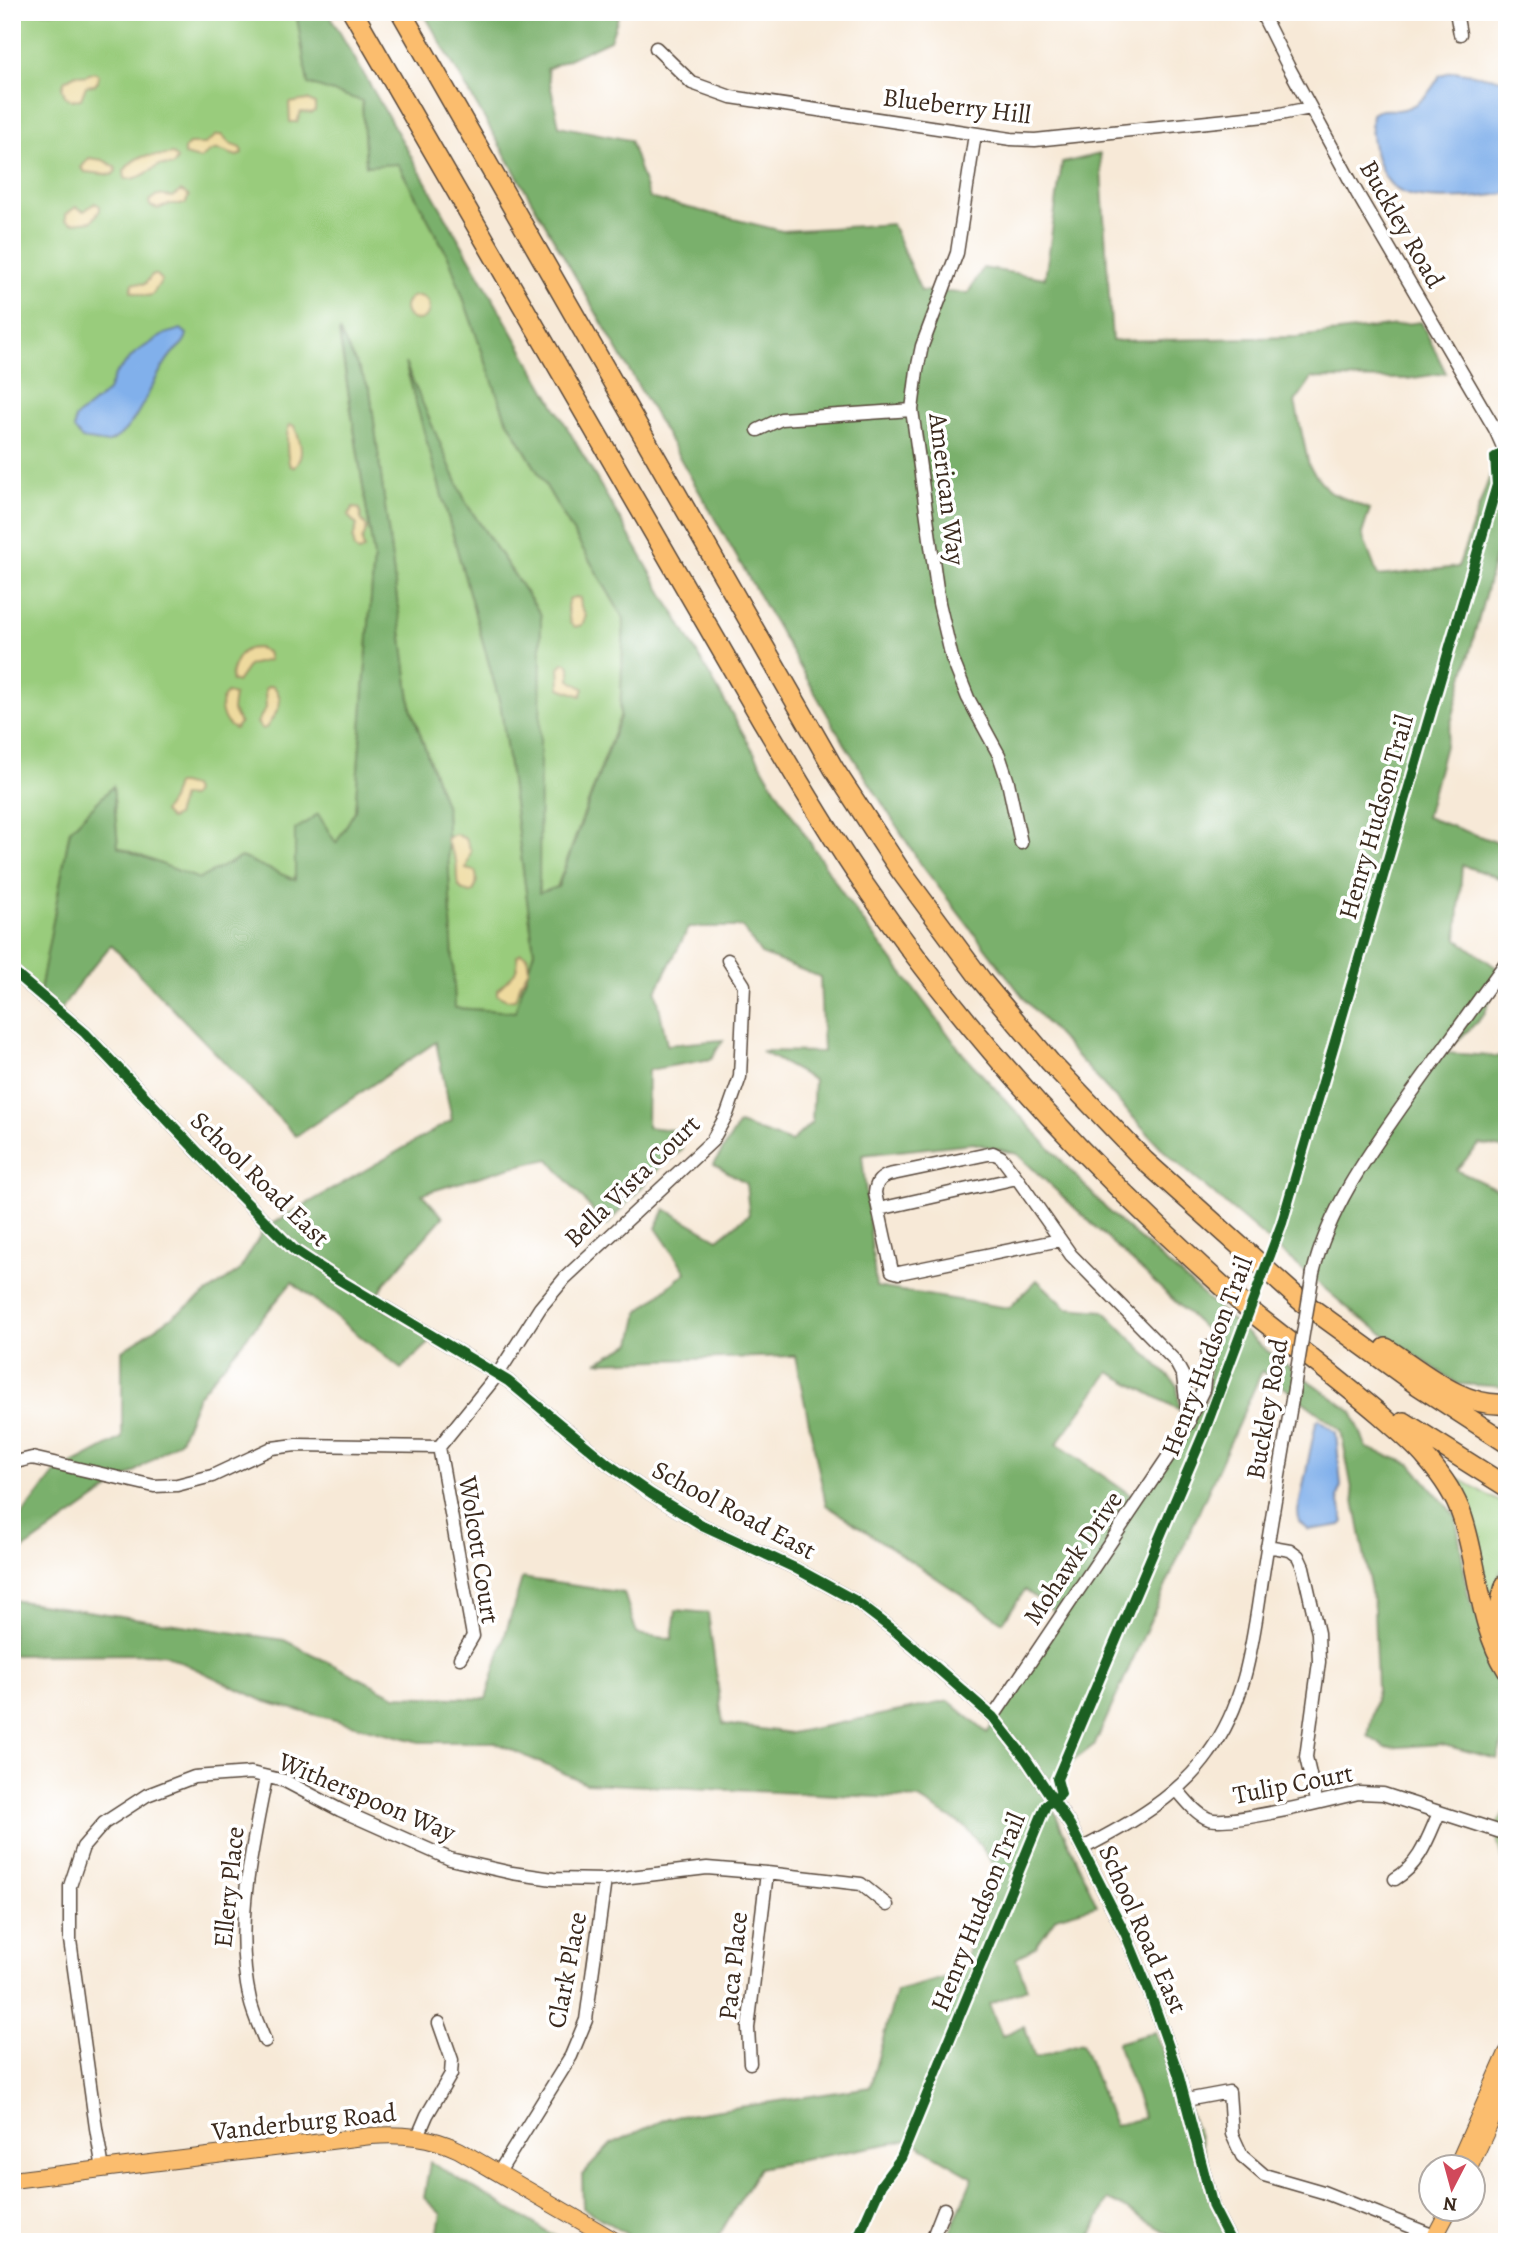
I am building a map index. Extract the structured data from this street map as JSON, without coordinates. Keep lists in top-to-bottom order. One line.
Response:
{"streets":{"main road":["Vanderburg Road"],"street":["Blueberry Hill","Buckley Road","American Way","School Road East","Bella Vista Court","Wolcott Court","Mohawk Drive","Tulip Court","Witherspoon Way","Ellery Place","Paca Place","Clark Place"],"cycle path":["Henry Hudson Trail"]},"crossings":[["Blueberry Hill","Buckley Road"],["Blueberry Hill","American Way"],["Buckley Road","School Road East"],["Buckley Road","Tulip Court"],["School Road East","Bella Vista Court"],["School Road East","Mohawk Drive"],["Bella Vista Court","Wolcott Court"],["Witherspoon Way","Ellery Place"],["Witherspoon Way","Paca Place"],["Witherspoon Way","Clark Place"],["Witherspoon Way","Vanderburg Road"],["Clark Place","Vanderburg Road"]],"north":"bottom"}
